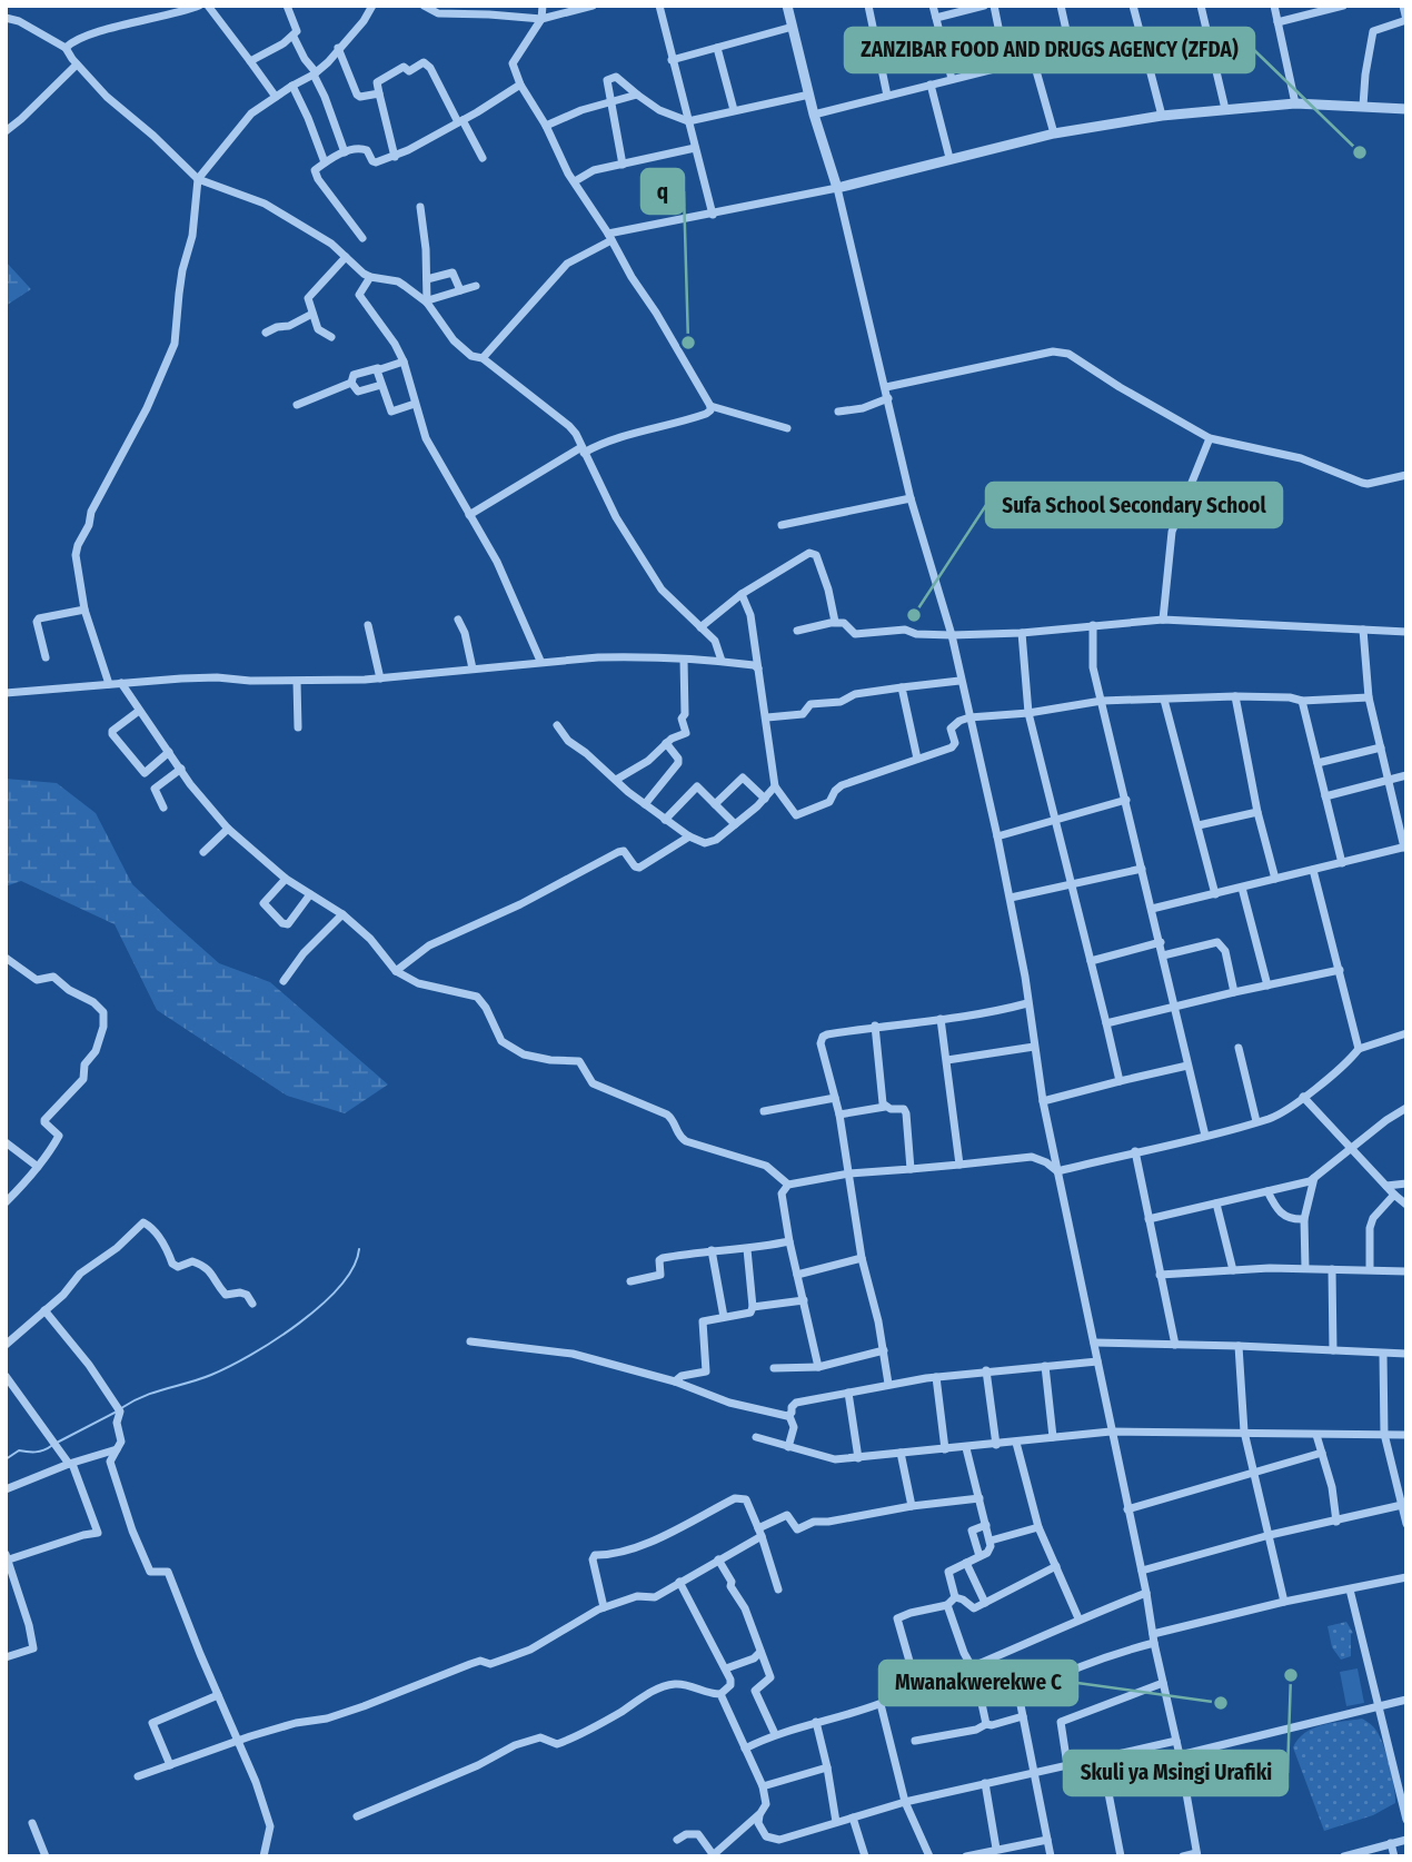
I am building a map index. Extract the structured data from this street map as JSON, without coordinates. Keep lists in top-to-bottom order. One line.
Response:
{"places":["ZANZIBAR FOOD AND DRUGS AGENCY (ZFDA)","q","Sufa School Secondary School","Skuli ya Msingi Urafiki","Mwanakwerekwe C"]}
